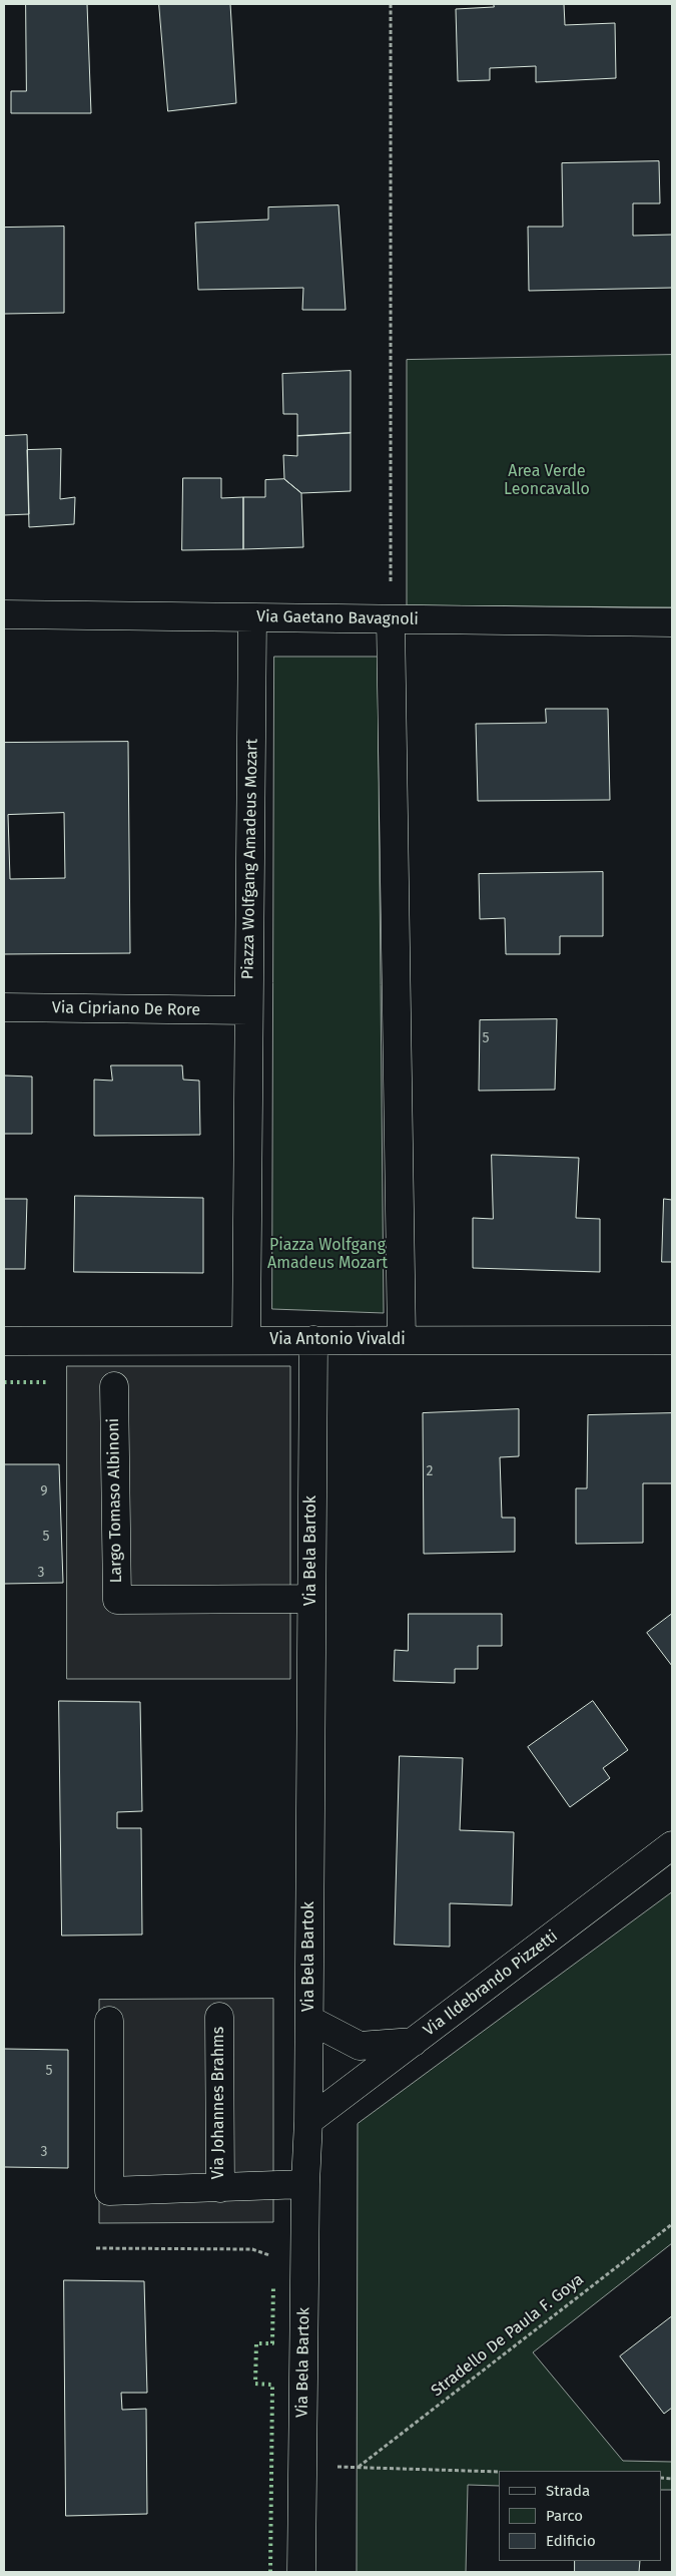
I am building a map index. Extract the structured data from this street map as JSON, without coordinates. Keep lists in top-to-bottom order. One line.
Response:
{"streets":{"street":["Via Gaetano Bavagnoli","Piazza Wolfgang Amadeus Mozart","Via Cipriano De Rore","Via Antonio Vivaldi","Largo Tomaso Albinoni","Via Bela Bartok","Via Ildebrando Pizzetti","Via Johannes Brahms"],"path":["Stradello De Paula F. Goya"]},"crossings":[["Via Gaetano Bavagnoli","Piazza Wolfgang Amadeus Mozart"],["Piazza Wolfgang Amadeus Mozart","Via Cipriano De Rore"],["Piazza Wolfgang Amadeus Mozart","Via Antonio Vivaldi"],["Via Antonio Vivaldi","Via Bela Bartok"],["Largo Tomaso Albinoni","Via Bela Bartok"],["Via Bela Bartok","Via Ildebrando Pizzetti"]],"parks":["Area Verde Leoncavallo","Piazza Wolfgang Amadeus Mozart"],"house_numbers":["5","2","9","5","3","5","3"],"legend":["Strada","Parco","Edificio"]}
